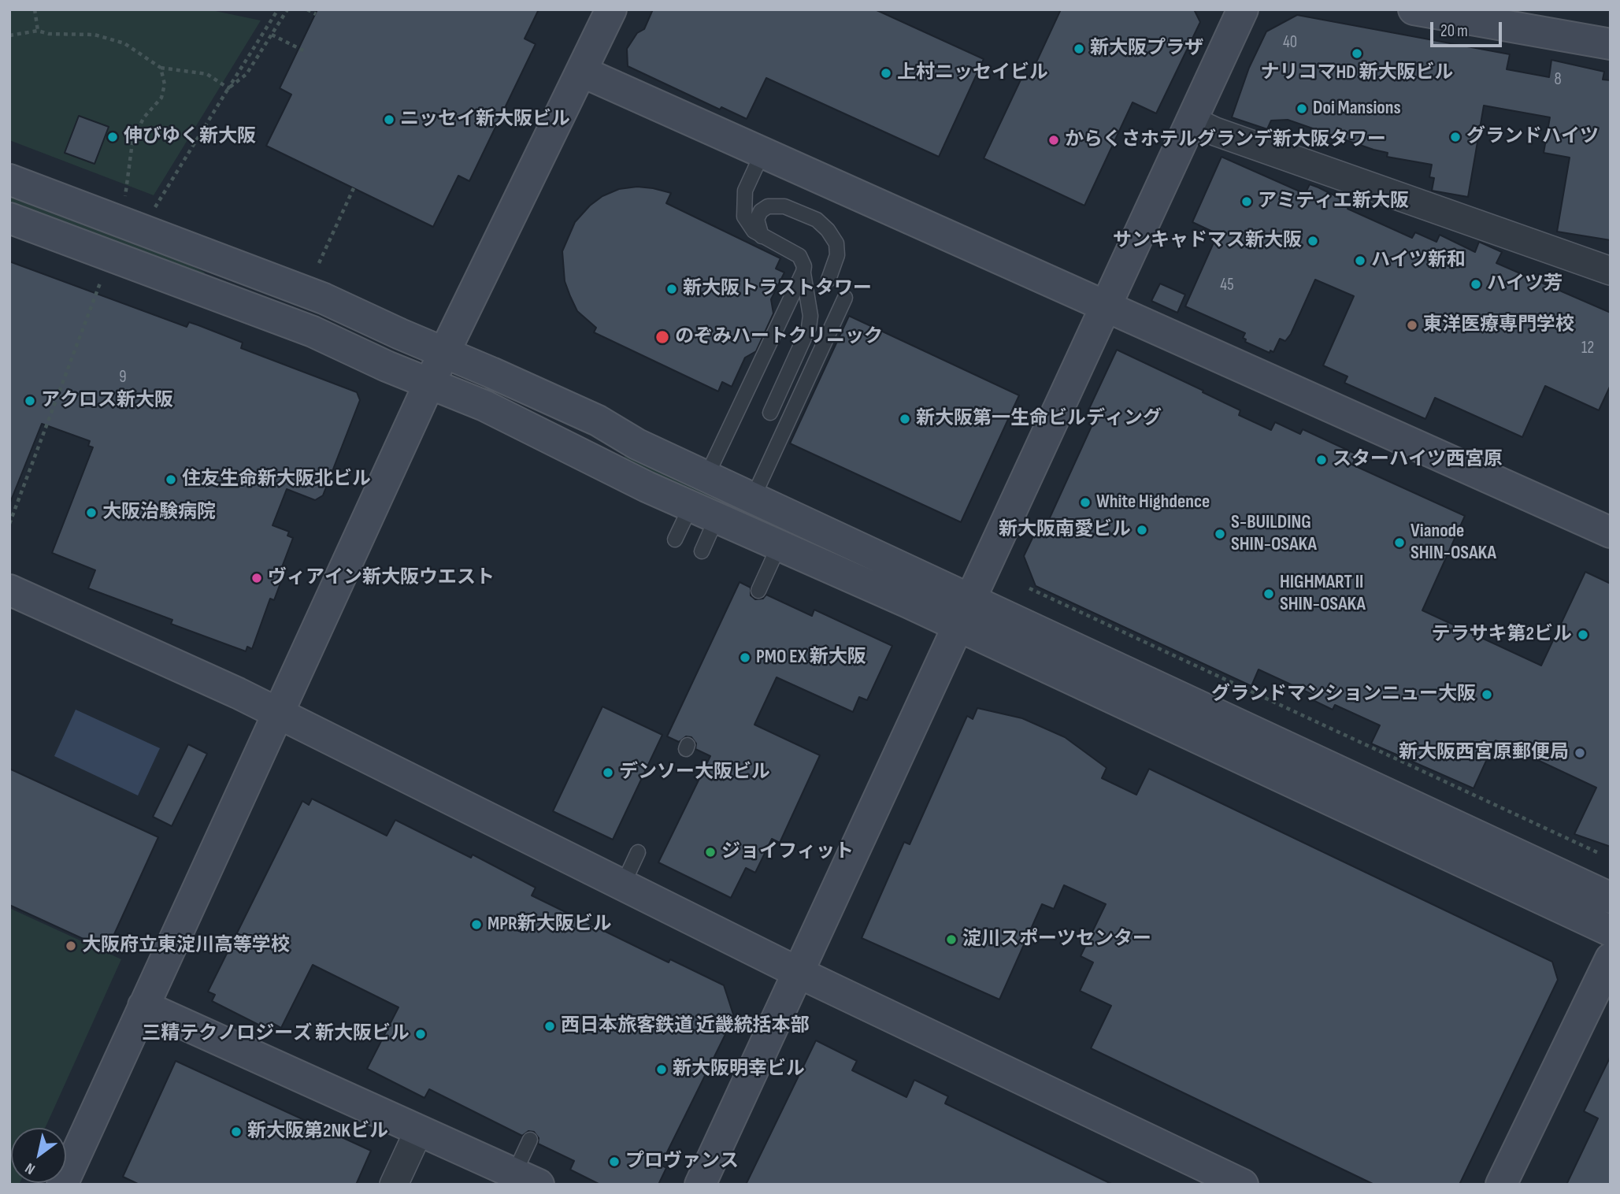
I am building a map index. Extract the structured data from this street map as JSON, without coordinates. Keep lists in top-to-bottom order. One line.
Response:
{"places":["新大阪プラザ","ナリコマHD 新大阪ビル","上村ニッセイビル","Doi Mansions","ニッセイ新大阪ビル","伸びゆく新大阪","グランドハイツ","からくさホテルグランデ新大阪タワー","アミティエ新大阪","サンキャドマス新大阪","ハイツ新和","ハイツ芳","新大阪トラストタワー","東洋医療専門学校","のぞみハートクリニック","アクロス新大阪","新大阪第一生命ビルディング","スターハイツ西宮原","住友生命新大阪北ビル","White Highdence","大阪治験病院","新大阪南愛ビル","S-BUILDING SHIN-OSAKA","Vianode SHIN-OSAKA","ヴィアイン新大阪ウエスト","HIGHMART II SHIN-OSAKA","テラサキ第2ビル","PMO EX 新大阪","グランドマンションニュー大阪","新大阪西宮原郵便局","デンソー大阪ビル","ジョイフィット","MPR新大阪ビル","淀川スポーツセンター","大阪府立東淀川高等学校","西日本旅客鉄道 近畿統括本部","三精テクノロジーズ 新大阪ビル","新大阪明幸ビル","新大阪第2NKビル","プロヴァンス"],"house_numbers":["40","8","45","12","9"],"scale_bar":"20 m","north":"bottom left"}
